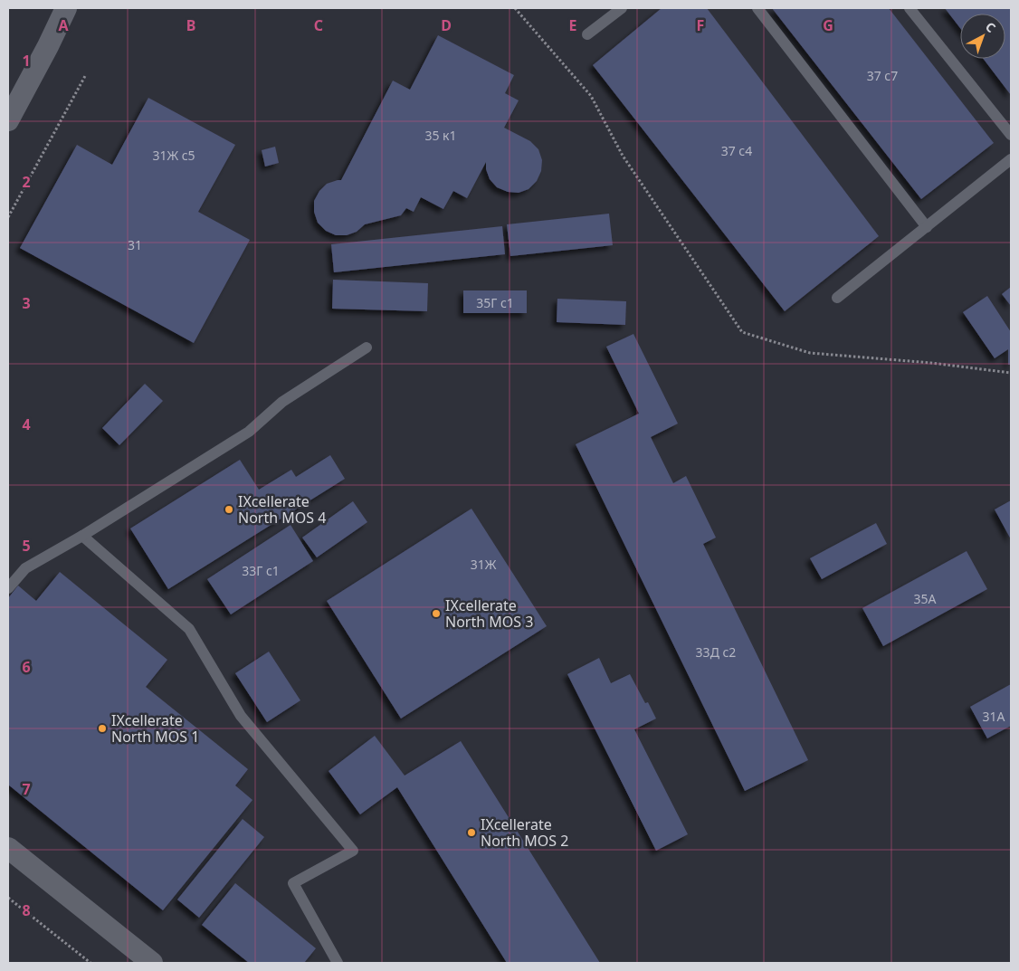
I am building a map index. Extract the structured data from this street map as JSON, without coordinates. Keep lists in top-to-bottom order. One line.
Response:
{"places":["IXcellerate North MOS 4","IXcellerate North MOS 3","IXcellerate North MOS 1","IXcellerate North MOS 2"],"house_numbers":["37 с7","35 к1","37 с4","31Ж с5","31","35Г с1","31Ж","33Г с1","35А","33Д с2","31А"],"north":"top right","grid":{"columns":["A","B","C","D","E","F","G"],"rows":["1","2","3","4","5","6","7","8"]}}
